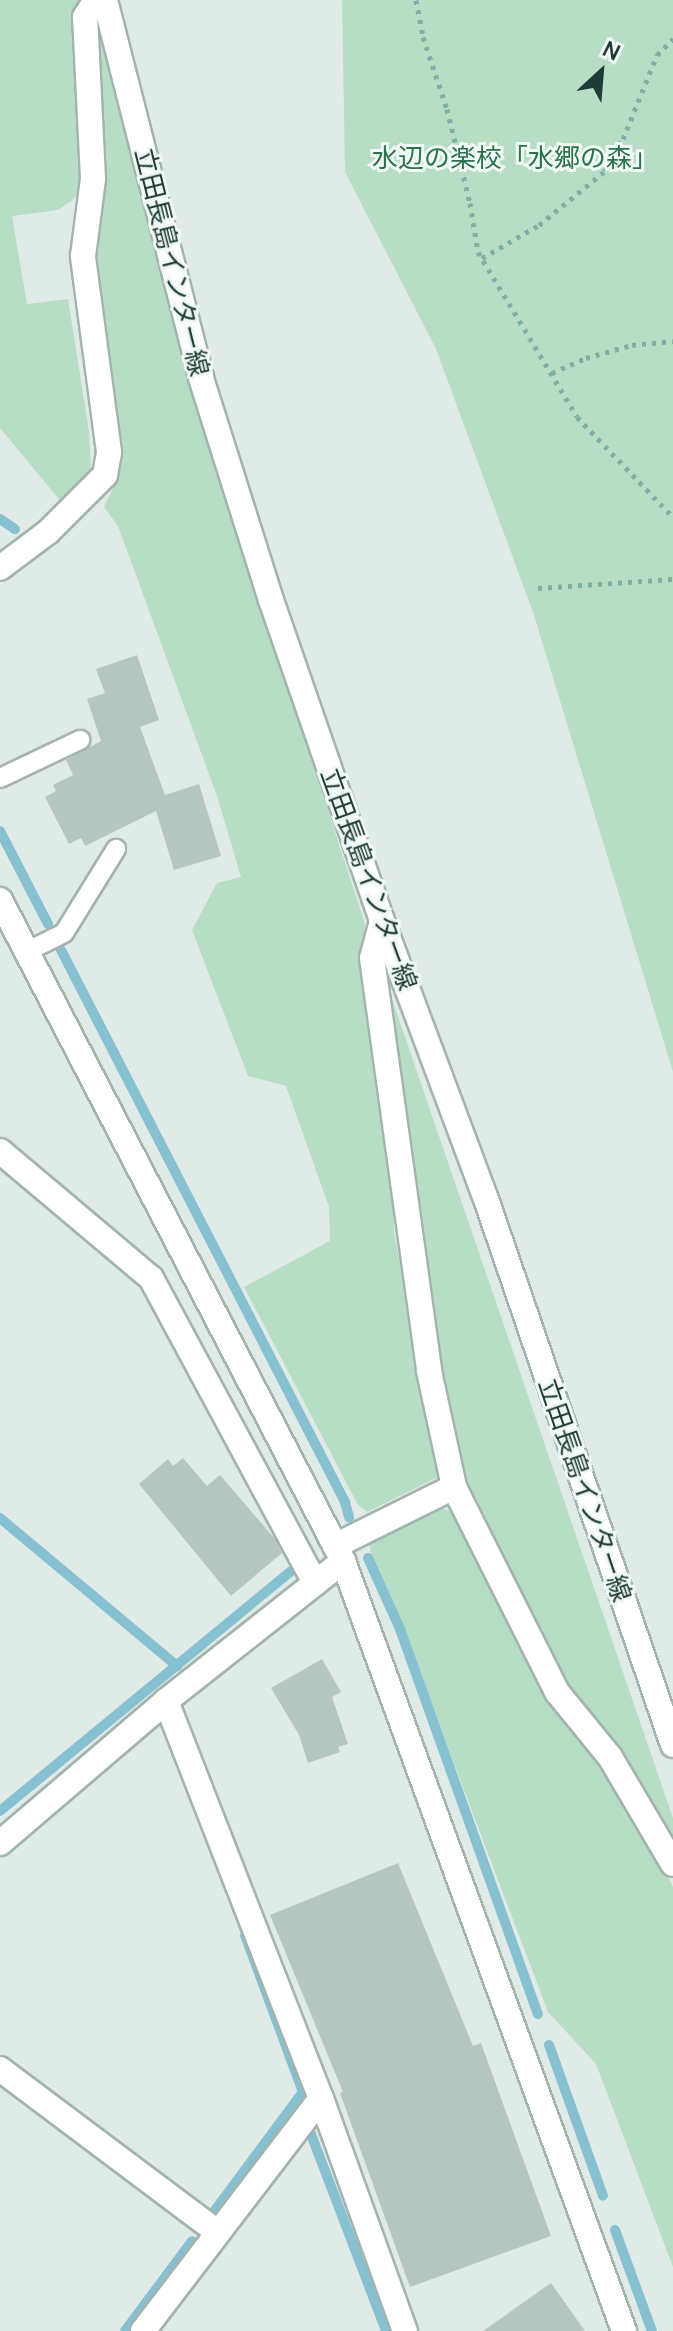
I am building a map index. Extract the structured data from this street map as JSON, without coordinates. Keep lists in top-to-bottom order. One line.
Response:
{"streets":{"street":["立田長島インター線"]},"parks":["水辺の楽校「水郷の森」"],"north":"top right"}
